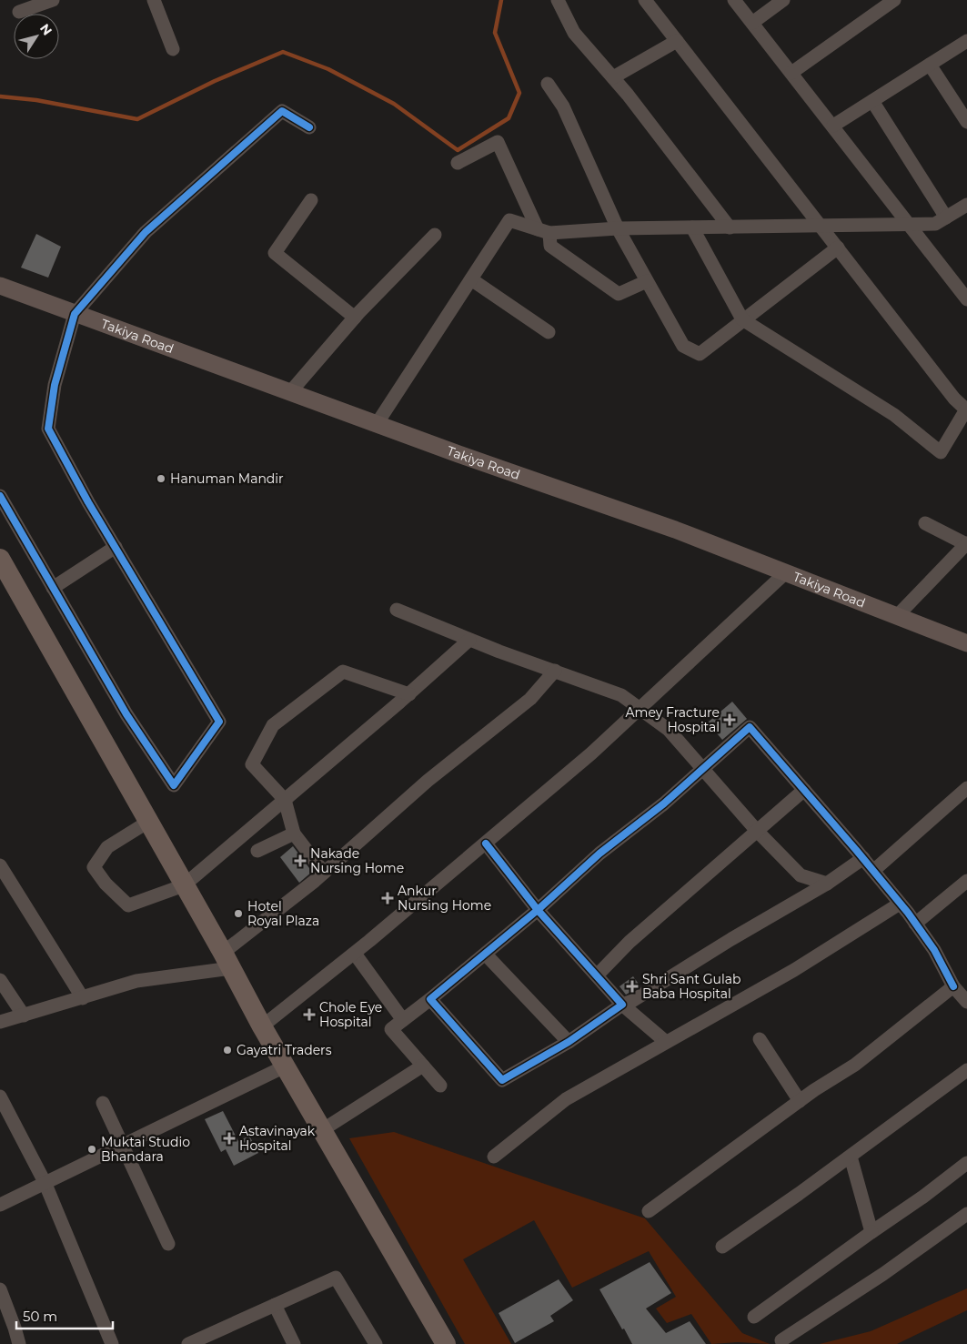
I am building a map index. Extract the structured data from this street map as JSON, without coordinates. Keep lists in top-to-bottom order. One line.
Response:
{"streets":{"main road":["Takiya Road"]},"places":{"other":["Hanuman Mandir","Hotel Royal Plaza","Gayatri Traders","Muktai Studio Bhandara"],"health":["Amey Fracture Hospital","Nakade Nursing Home","Ankur Nursing Home","Shri Sant Gulab Baba Hospital","Chole Eye Hospital","Astavinayak Hospital"]},"scale_bar":"50 m","north":"top right"}
